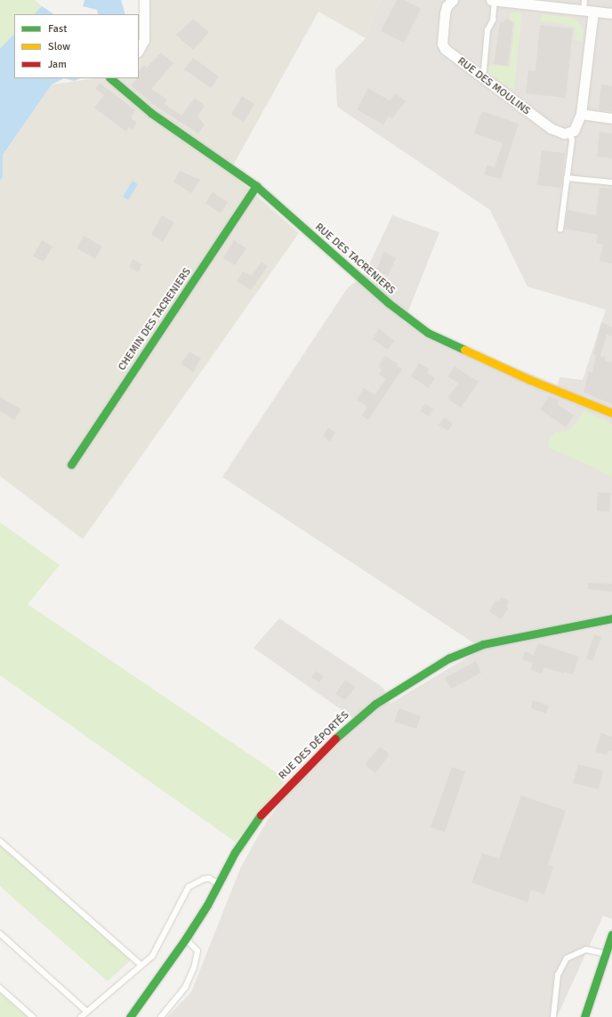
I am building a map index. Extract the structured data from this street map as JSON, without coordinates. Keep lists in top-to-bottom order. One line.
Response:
{"streets":{"street":["RUE DES MOULINS","RUE DES TACRENIERS","CHEMIN DES TACRENIERS","RUE DES DÉPORTÉS"]},"crossings":[["RUE DES TACRENIERS","CHEMIN DES TACRENIERS"]],"legend":["Fast","Slow","Jam"]}
